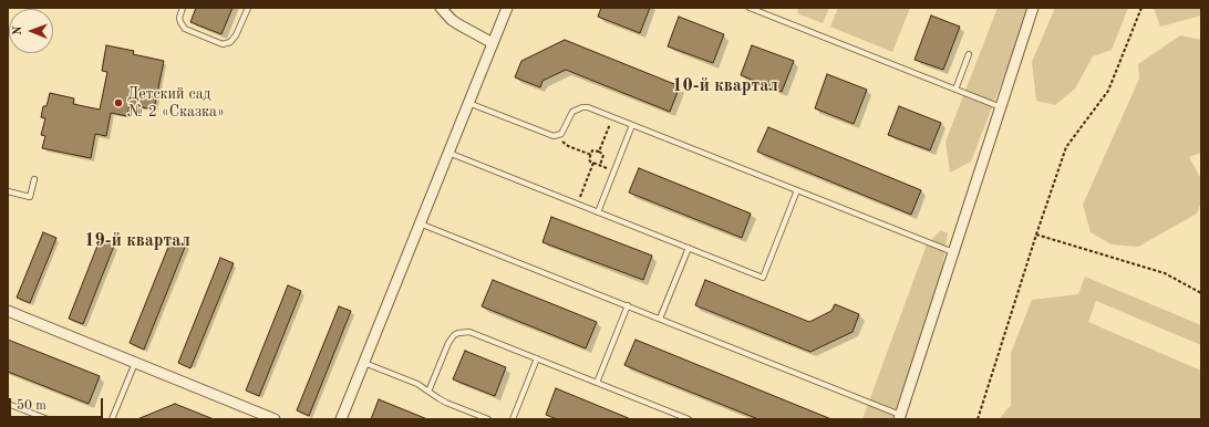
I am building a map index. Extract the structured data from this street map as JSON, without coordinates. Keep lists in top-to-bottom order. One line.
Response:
{"districts":["10-й квартал","19-й квартал"],"places":["Детский сад № 2 «Сказка»"],"scale_bar":"50 m","north":"left"}
